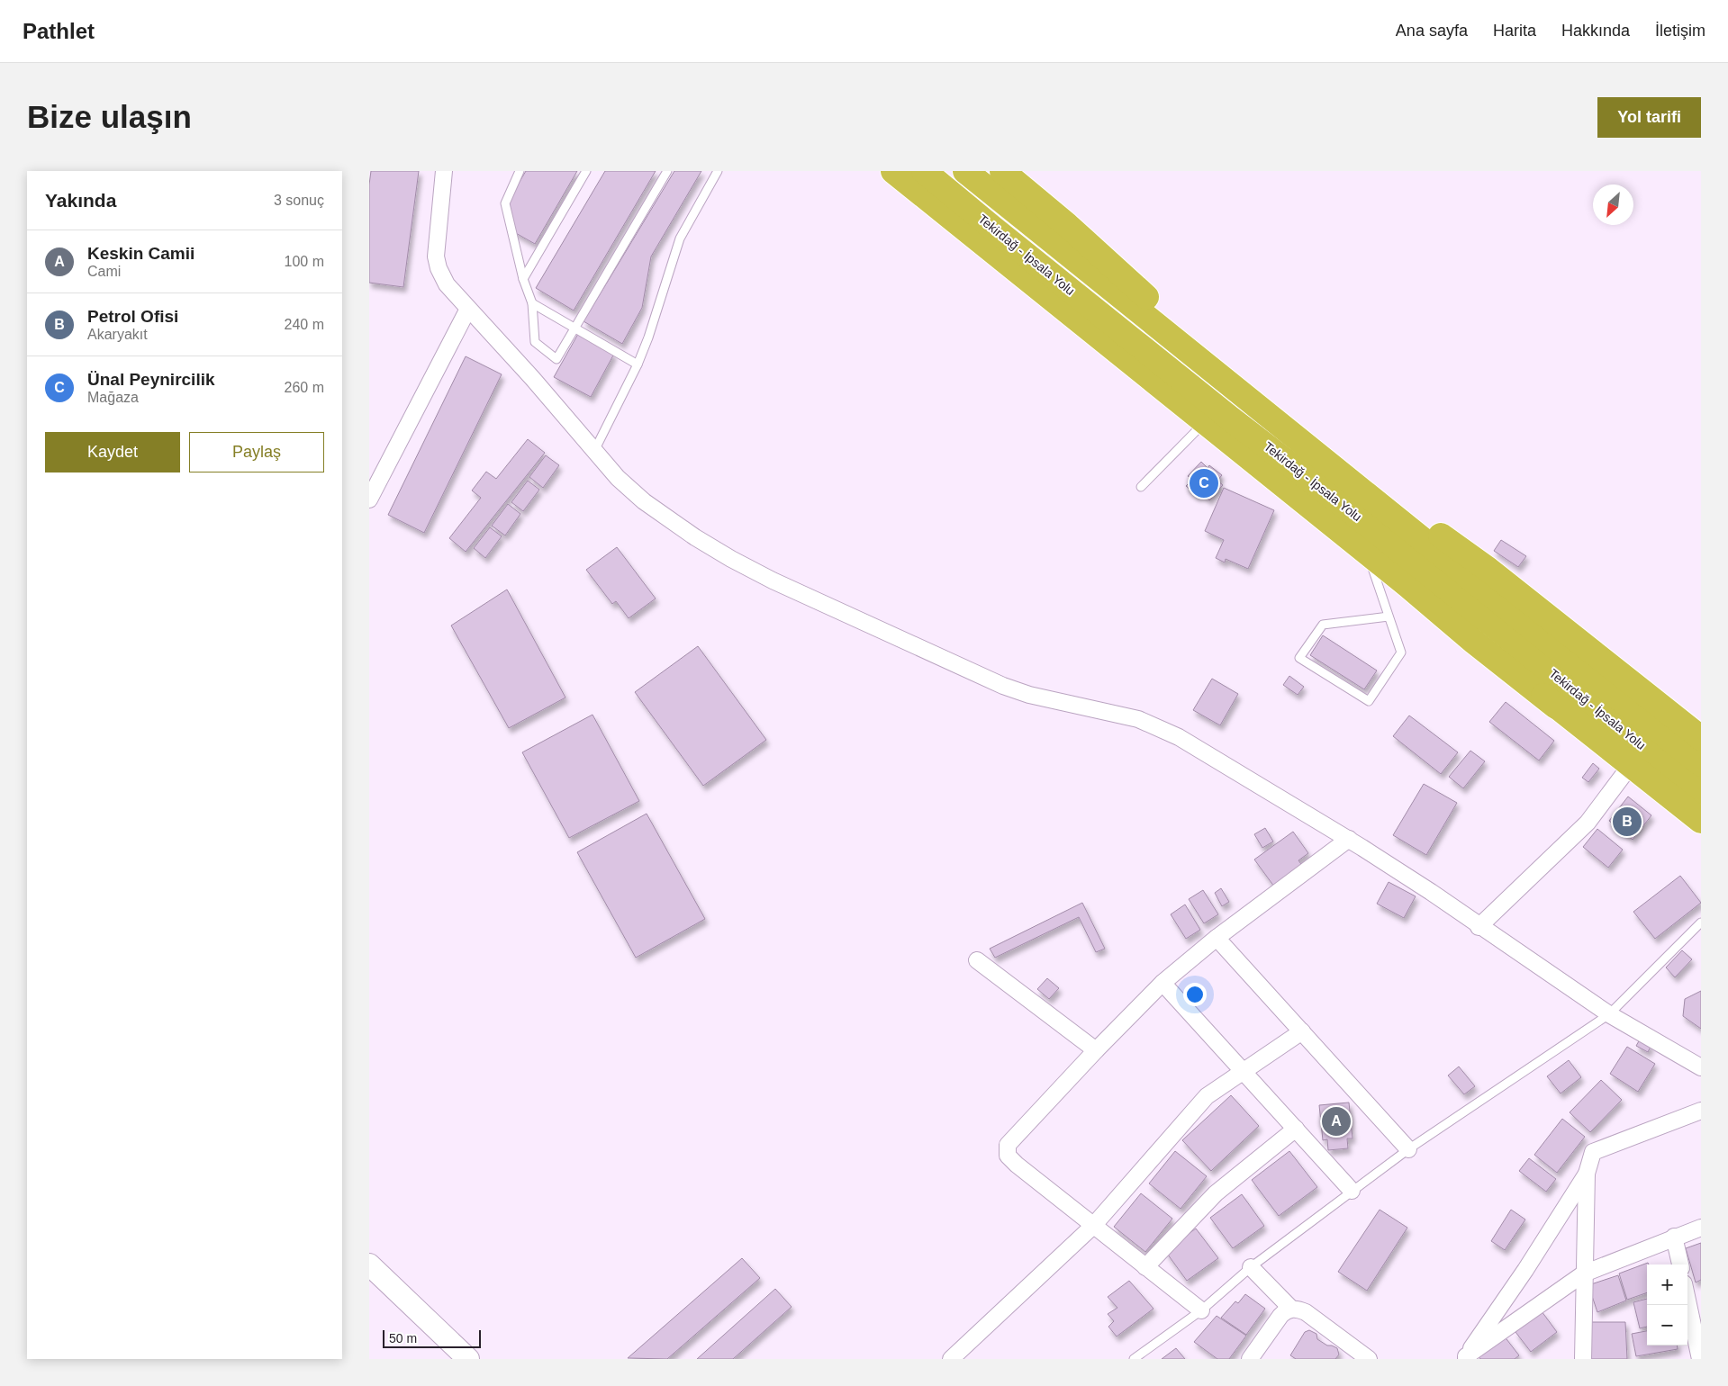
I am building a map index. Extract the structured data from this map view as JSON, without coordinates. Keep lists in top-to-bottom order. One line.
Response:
{"streets":{"highway":["Tekirdağ - İpsala Yolu"]},"scale_bar":"50 m","north":"bottom left","page":{"header":"Pathlet","nav":["Ana sayfa","Harita","Hakkında","İletişim"],"buttons":["Yol tarifi",["Kaydet","Paylaş"]],"title":"Bize ulaşın","heading":["Yakında","3 sonuç"],"list":[{"mark":"A","name":"Keskin Camii","note":"Cami","value":"100 m"},{"mark":"B","name":"Petrol Ofisi","note":"Akaryakıt","value":"240 m"},{"mark":"C","name":"Ünal Peynircilik","note":"Mağaza","value":"260 m"}],"pins":["C","B","A"],"map_buttons":["+","−"],"scale":"50 m"}}
